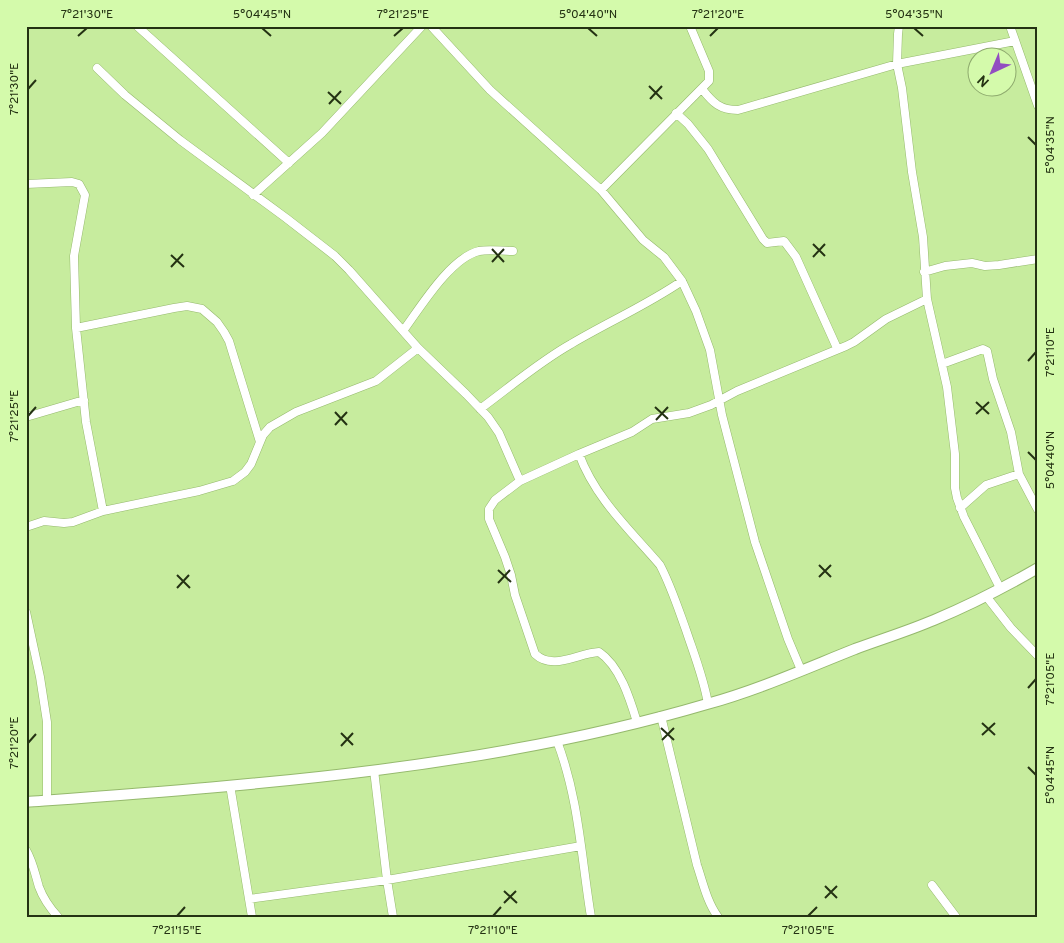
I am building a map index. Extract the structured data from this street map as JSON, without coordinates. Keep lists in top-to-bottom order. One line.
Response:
{"north":"bottom left","coordinates":["7°21'30\"E","5°04'45\"N","7°21'25\"E","5°04'40\"N","7°21'20\"E","5°04'35\"N","7°21'10\"E","7°21'05\"E","7°21'15\"E"]}
